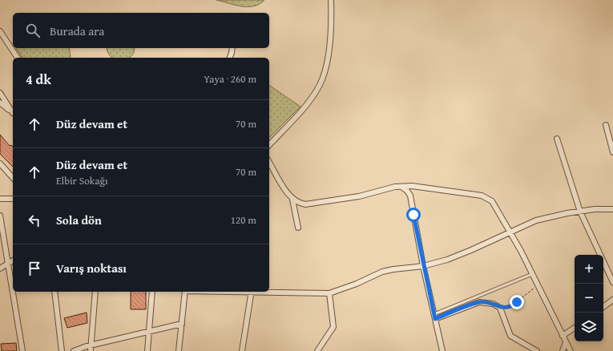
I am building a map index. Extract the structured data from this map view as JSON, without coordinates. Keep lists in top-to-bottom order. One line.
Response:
{"page":{"search":"Burada ara","heading":["4 dk","Yaya · 260 m"],"list":[["Düz devam et","70 m"],["Düz devam et","Elbir Sokağı","70 m"],["Sola dön","120 m"],"Varış noktası"],"map_buttons":["+","−"]}}
